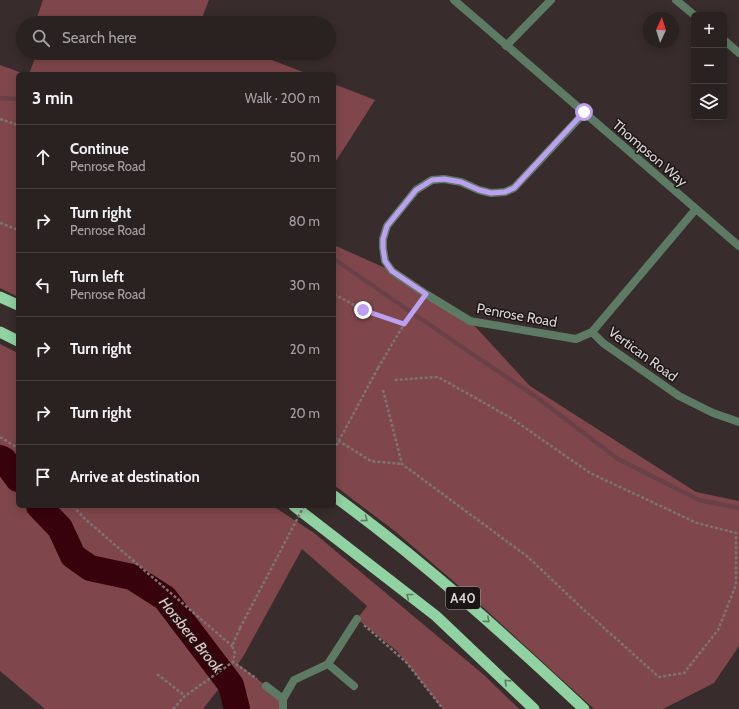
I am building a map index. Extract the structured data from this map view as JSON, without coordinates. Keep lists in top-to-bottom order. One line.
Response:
{"streets":{"highway":["A40"],"street":["Thompson Way","Penrose Road","Vertican Road"]},"crossings":[["Thompson Way","Penrose Road"],["Thompson Way","Vertican Road"],["Penrose Road","Vertican Road"]],"water":["Horsbere Brook"],"north":"top","page":{"map_buttons":["+","−"],"search":"Search here","heading":["3 min","Walk · 200 m"],"list":[["Continue","Penrose Road","50 m"],["Turn right","Penrose Road","80 m"],["Turn left","Penrose Road","30 m"],["Turn right","20 m"],["Turn right","20 m"],"Arrive at destination"]}}
